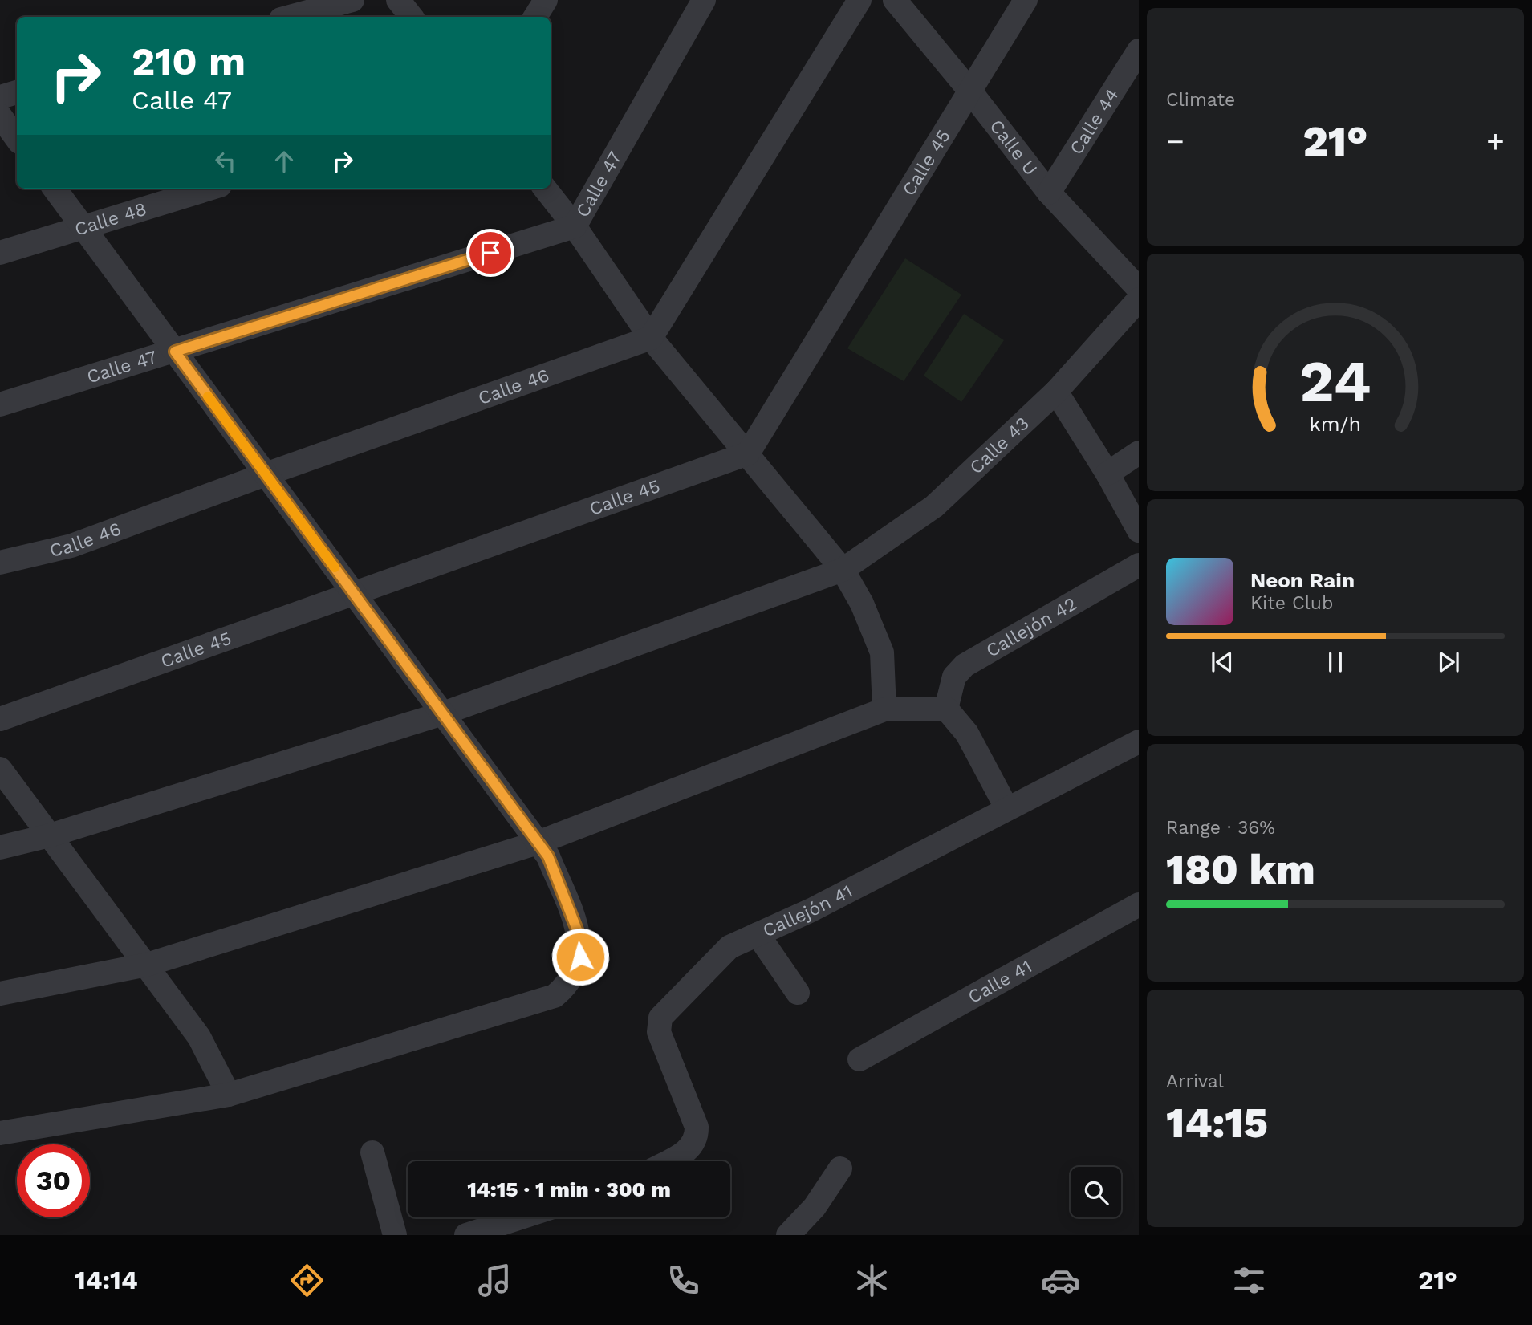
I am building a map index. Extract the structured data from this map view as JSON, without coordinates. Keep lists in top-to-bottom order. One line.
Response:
{"streets":{"street":["Calle 44","Calle U","Calle 45","Calle 47","Calle 48","Calle 46","Calle 43","Callejón 42","Callejón 41","Calle 41"]},"crossings":[["Calle 44","Calle U"],["Calle U","Calle 45"]],"page":{"tile":["Climate",["Range · 36%","180 km"],["Arrival","14:15"]],"turn":["210 m","Calle 47"],"heat":["−","21°","+"],"song":["Neon Rain","Kite Club"],"limit":"30","trip":"14:15 · 1 min · 300 m","tabs":["14:14","21°"],"gauge":["24","km/h"]}}
